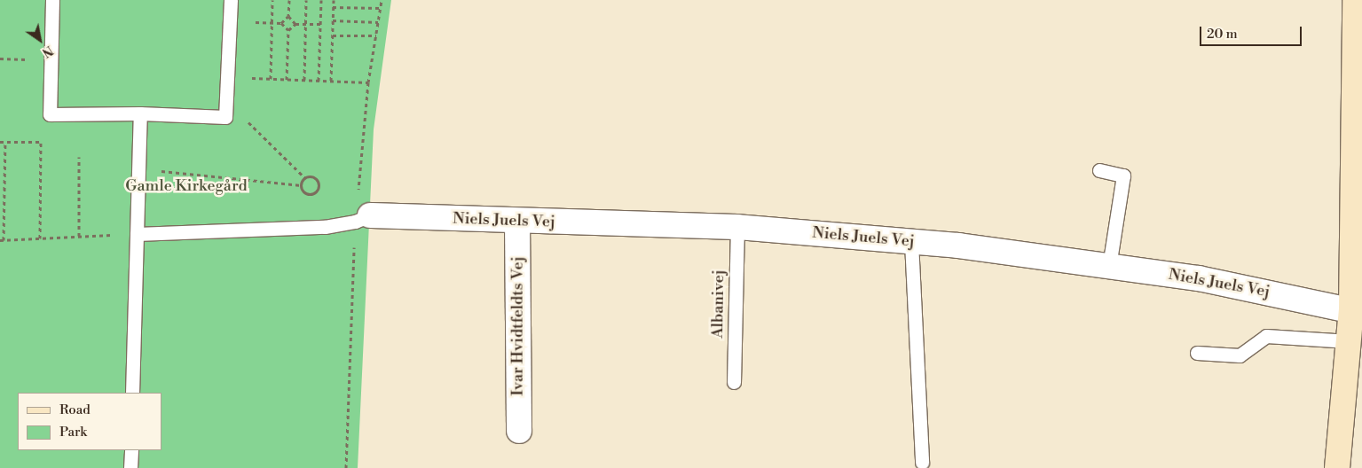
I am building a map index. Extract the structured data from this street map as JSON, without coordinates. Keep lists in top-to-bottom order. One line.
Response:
{"streets":{"street":["Niels Juels Vej","Ivar Hvidtfeldts Vej"],"lane":["Albanivej"]},"crossings":[["Niels Juels Vej","Albanivej"],["Niels Juels Vej","Ivar Hvidtfeldts Vej"]],"parks":["Gamle Kirkegård"],"legend":["Road","Park"],"scale_bar":"20 m","north":"bottom right"}
